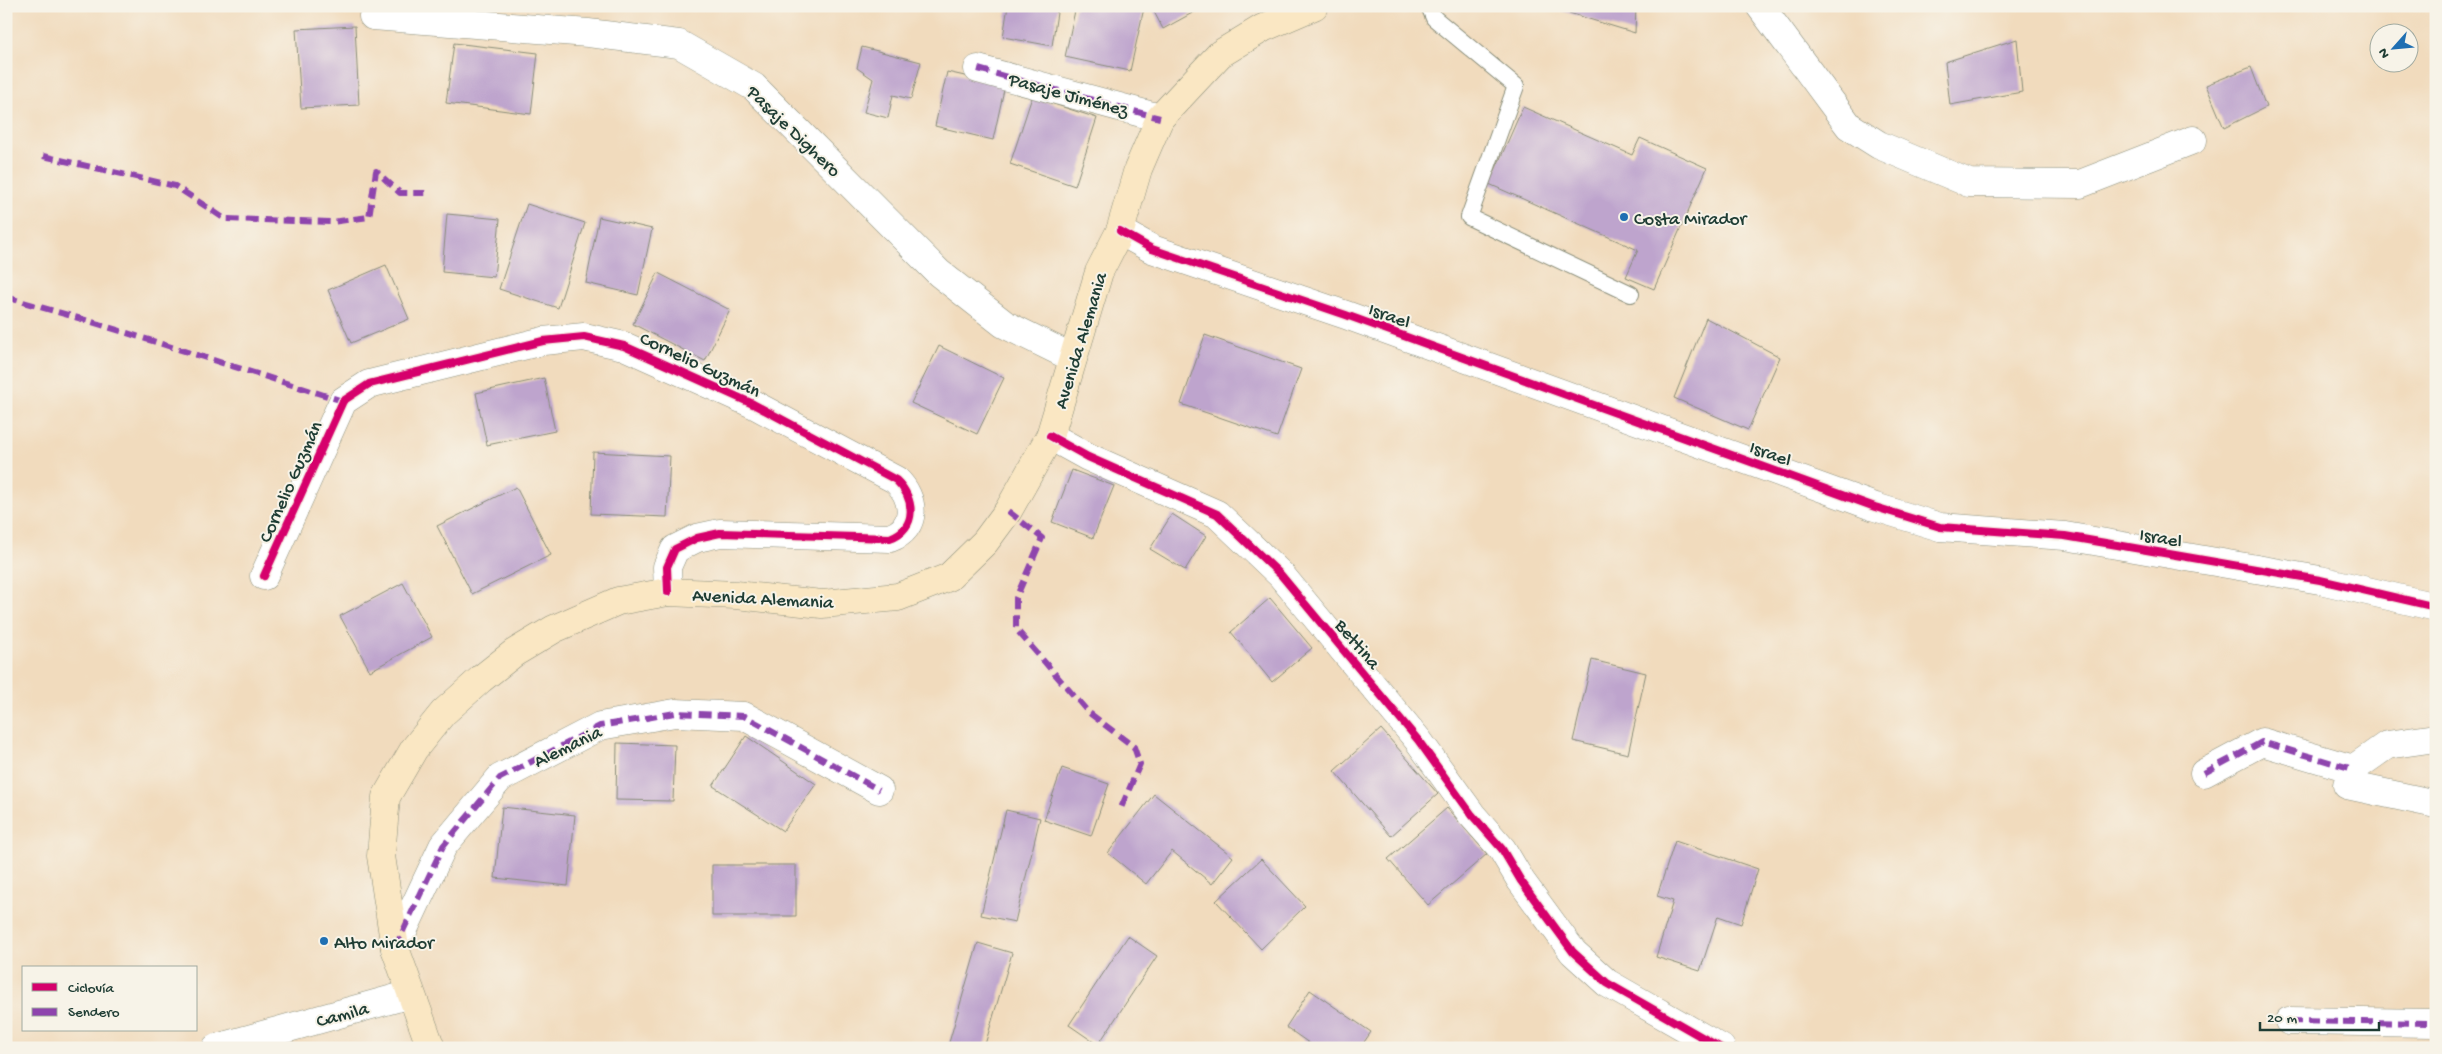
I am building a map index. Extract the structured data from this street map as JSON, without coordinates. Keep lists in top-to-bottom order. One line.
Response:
{"streets":{"main road":["Avenida Alemania"],"street":["Pasaje Jiménez","Pasaje Dighero","Israel","Cornelio Guzmán","Bettina","Alemania","Camila"]},"crossings":[["Pasaje Jiménez","Avenida Alemania"],["Pasaje Dighero","Avenida Alemania"],["Israel","Avenida Alemania"],["Avenida Alemania","Cornelio Guzmán"],["Avenida Alemania","Bettina"],["Avenida Alemania","Alemania"],["Avenida Alemania","Camila"]],"places":["Costa Mirador","Alto Mirador"],"legend":["Ciclovía","Sendero"],"scale_bar":"20 m","north":"bottom left"}
